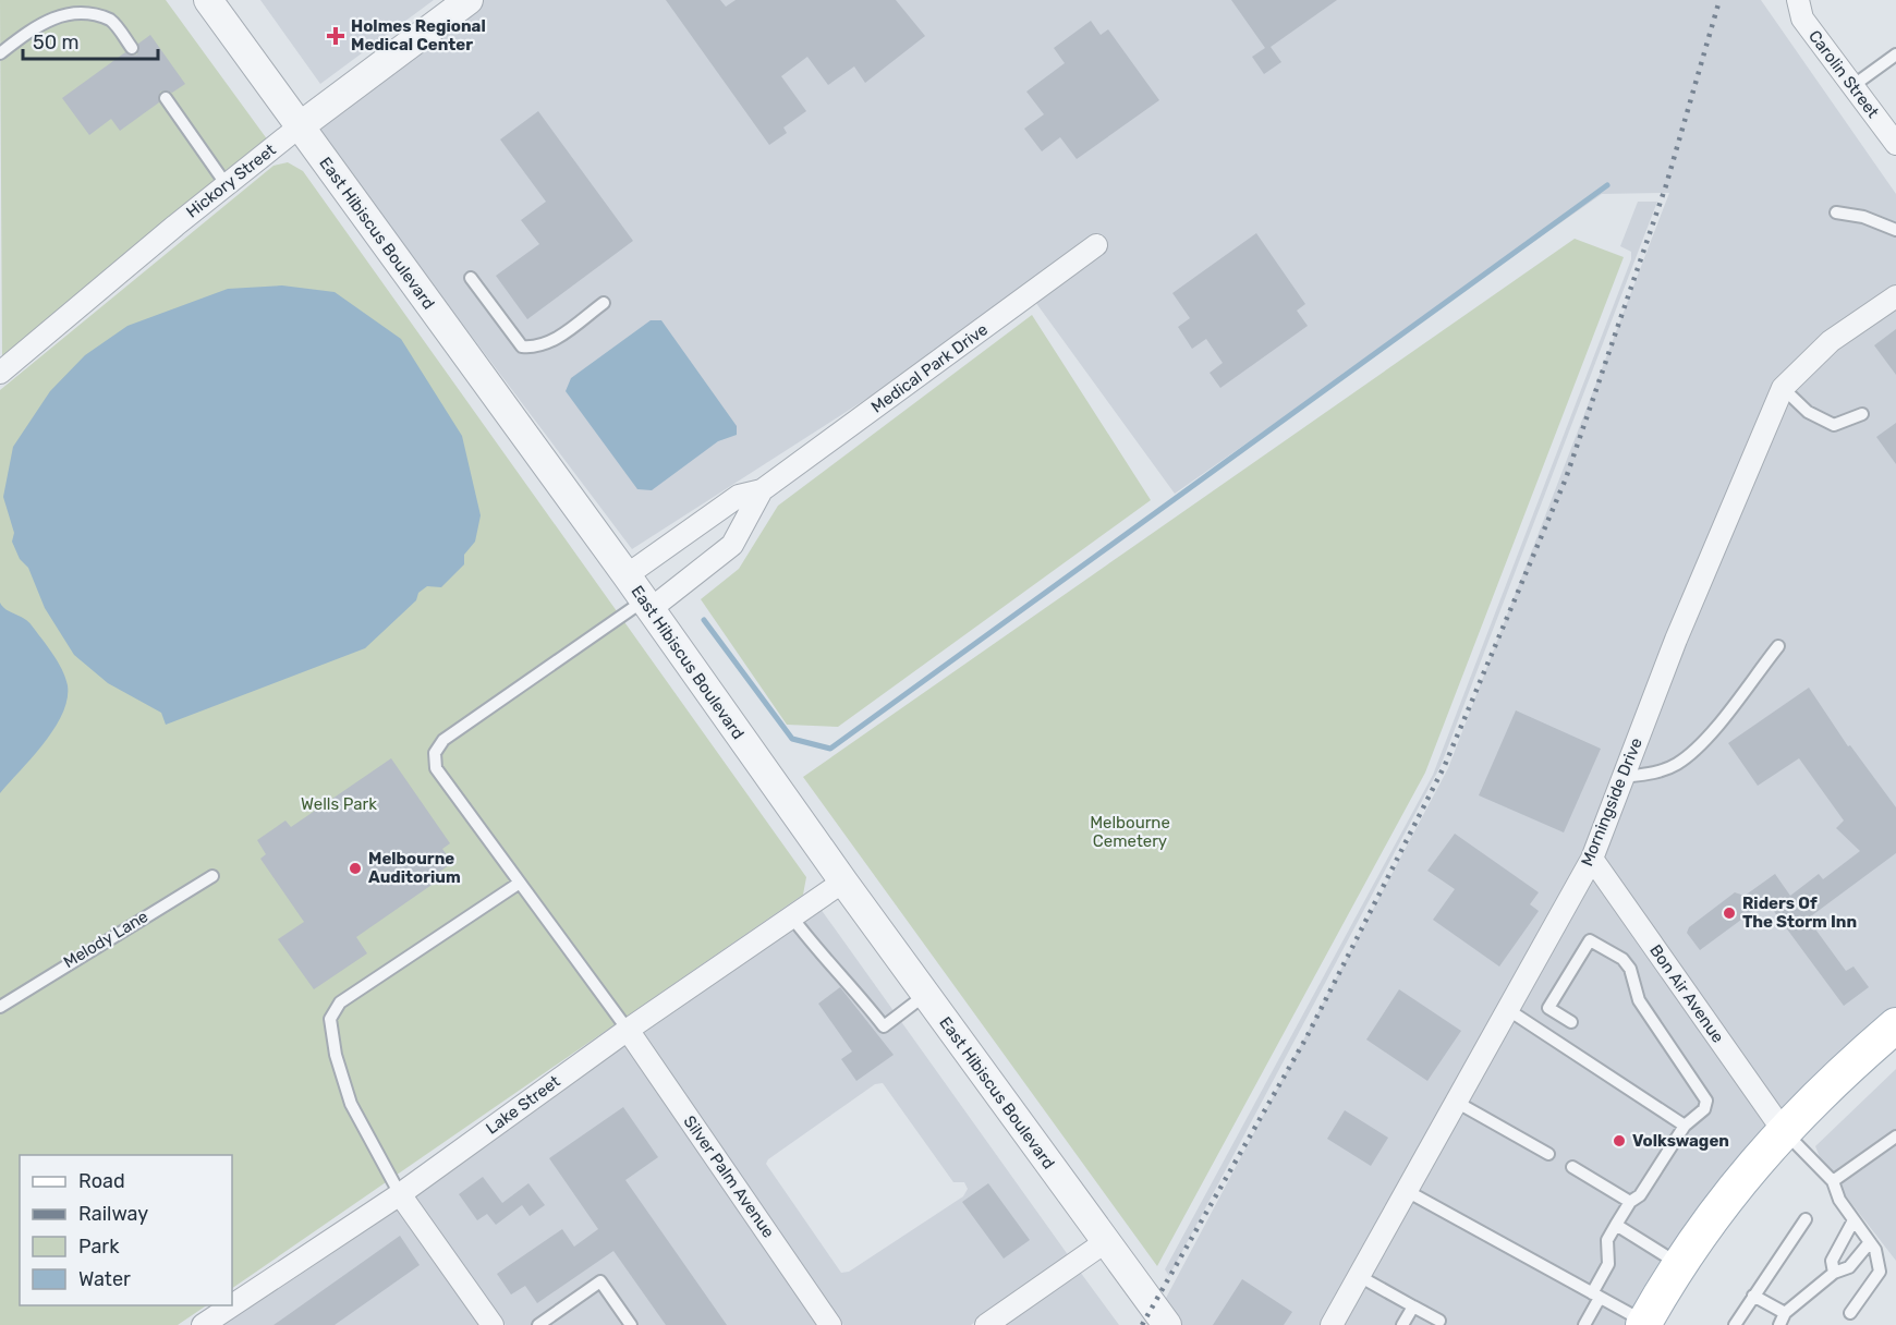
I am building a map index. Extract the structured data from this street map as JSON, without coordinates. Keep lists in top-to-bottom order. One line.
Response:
{"streets":{"street":["Carolin Street","Hickory Street","East Hibiscus Boulevard","Medical Park Drive","Morningside Drive","Bon Air Avenue","Lake Street","Silver Palm Avenue"],"lane":["Melody Lane"]},"crossings":[["Hickory Street","East Hibiscus Boulevard"],["East Hibiscus Boulevard","Medical Park Drive"],["East Hibiscus Boulevard","Lake Street"],["Morningside Drive","Bon Air Avenue"],["Lake Street","Silver Palm Avenue"]],"parks":["Wells Park","Melbourne Cemetery"],"places":{"health":["Holmes Regional Medical Center"],"other":["Melbourne Auditorium","Riders Of The Storm Inn","Volkswagen"]},"legend":["Road","Railway","Park","Water"],"scale_bar":"50 m"}
